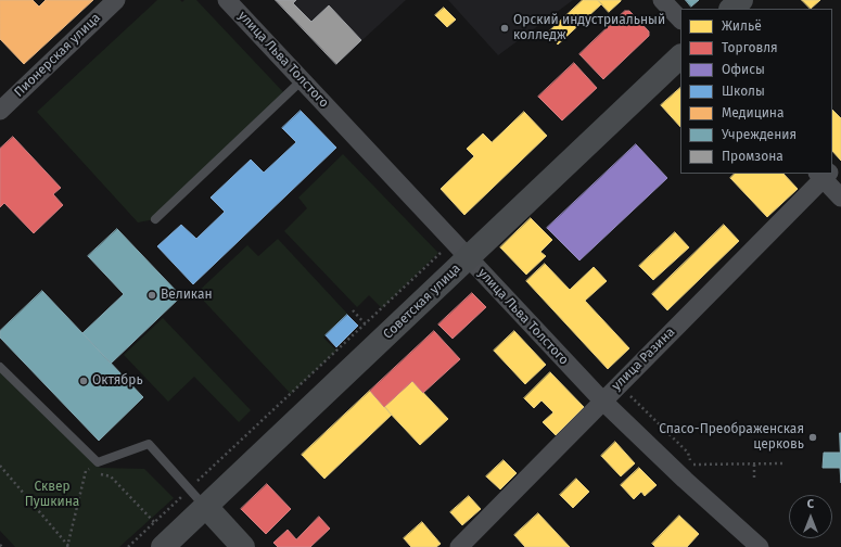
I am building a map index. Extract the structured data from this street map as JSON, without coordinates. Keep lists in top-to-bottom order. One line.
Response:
{"streets":{"street":["Пионерская улица","улица Льва Толстого","Советская улица","улица Разина"]},"crossings":[["улица Льва Толстого","Советская улица"],["улица Льва Толстого","улица Разина"]],"parks":["Сквер Пушкина"],"places":["Орский индустриальный колледж","Великан","Октябрь","Спасо-Преображенская церковь"],"legend":["Жильё","Торговля","Офисы","Школы","Медицина","Учреждения","Промзона"],"north":"top"}
